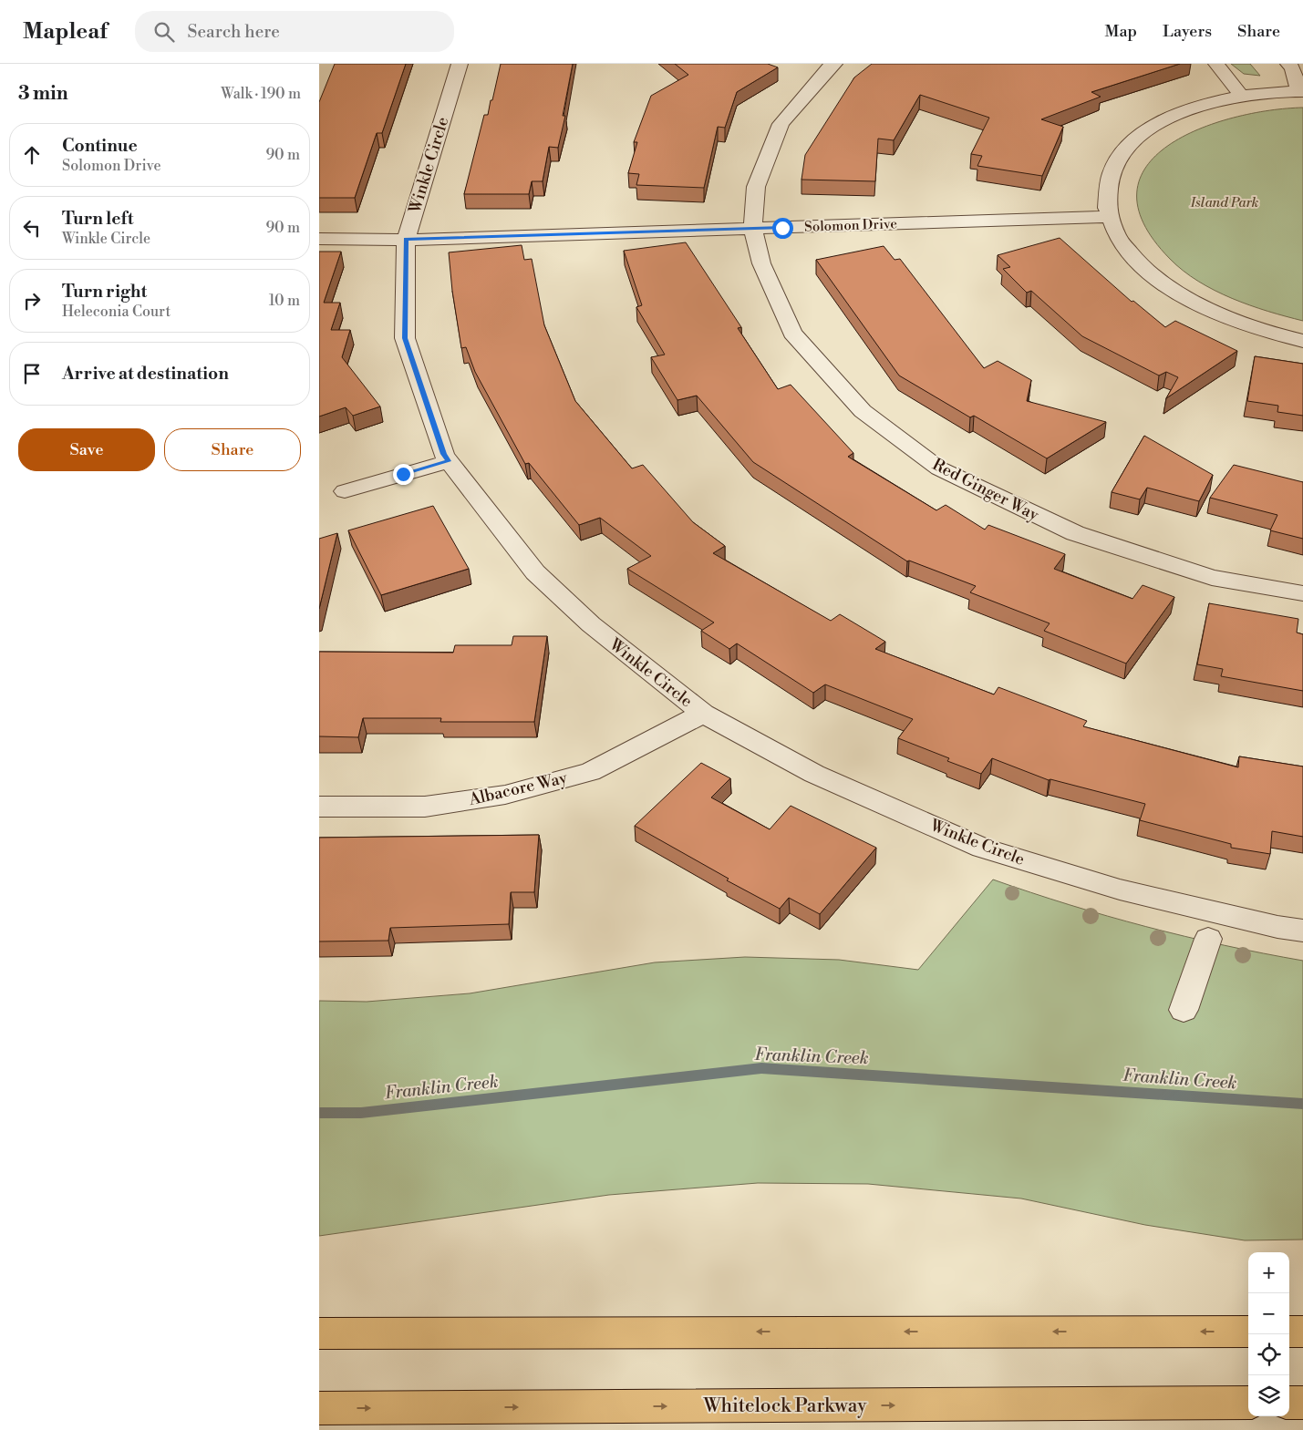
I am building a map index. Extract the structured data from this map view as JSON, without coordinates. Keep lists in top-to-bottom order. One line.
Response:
{"streets":{"main road":["Whitelock Parkway"],"street":["Winkle Circle","Solomon Drive","Red Ginger Way","Albacore Way"]},"crossings":[["Winkle Circle","Solomon Drive"],["Winkle Circle","Albacore Way"],["Solomon Drive","Red Ginger Way"]],"water":["Franklin Creek"],"parks":["Island Park"],"page":{"header":"Mapleaf","search":"Search here","nav":["Map","Layers","Share"],"heading":["3 min","Walk · 190 m"],"list":[["Continue","Solomon Drive","90 m"],["Turn left","Winkle Circle","90 m"],["Turn right","Heleconia Court","10 m"],"Arrive at destination"],"buttons":["Save","Share"],"map_buttons":["+","−"]}}
